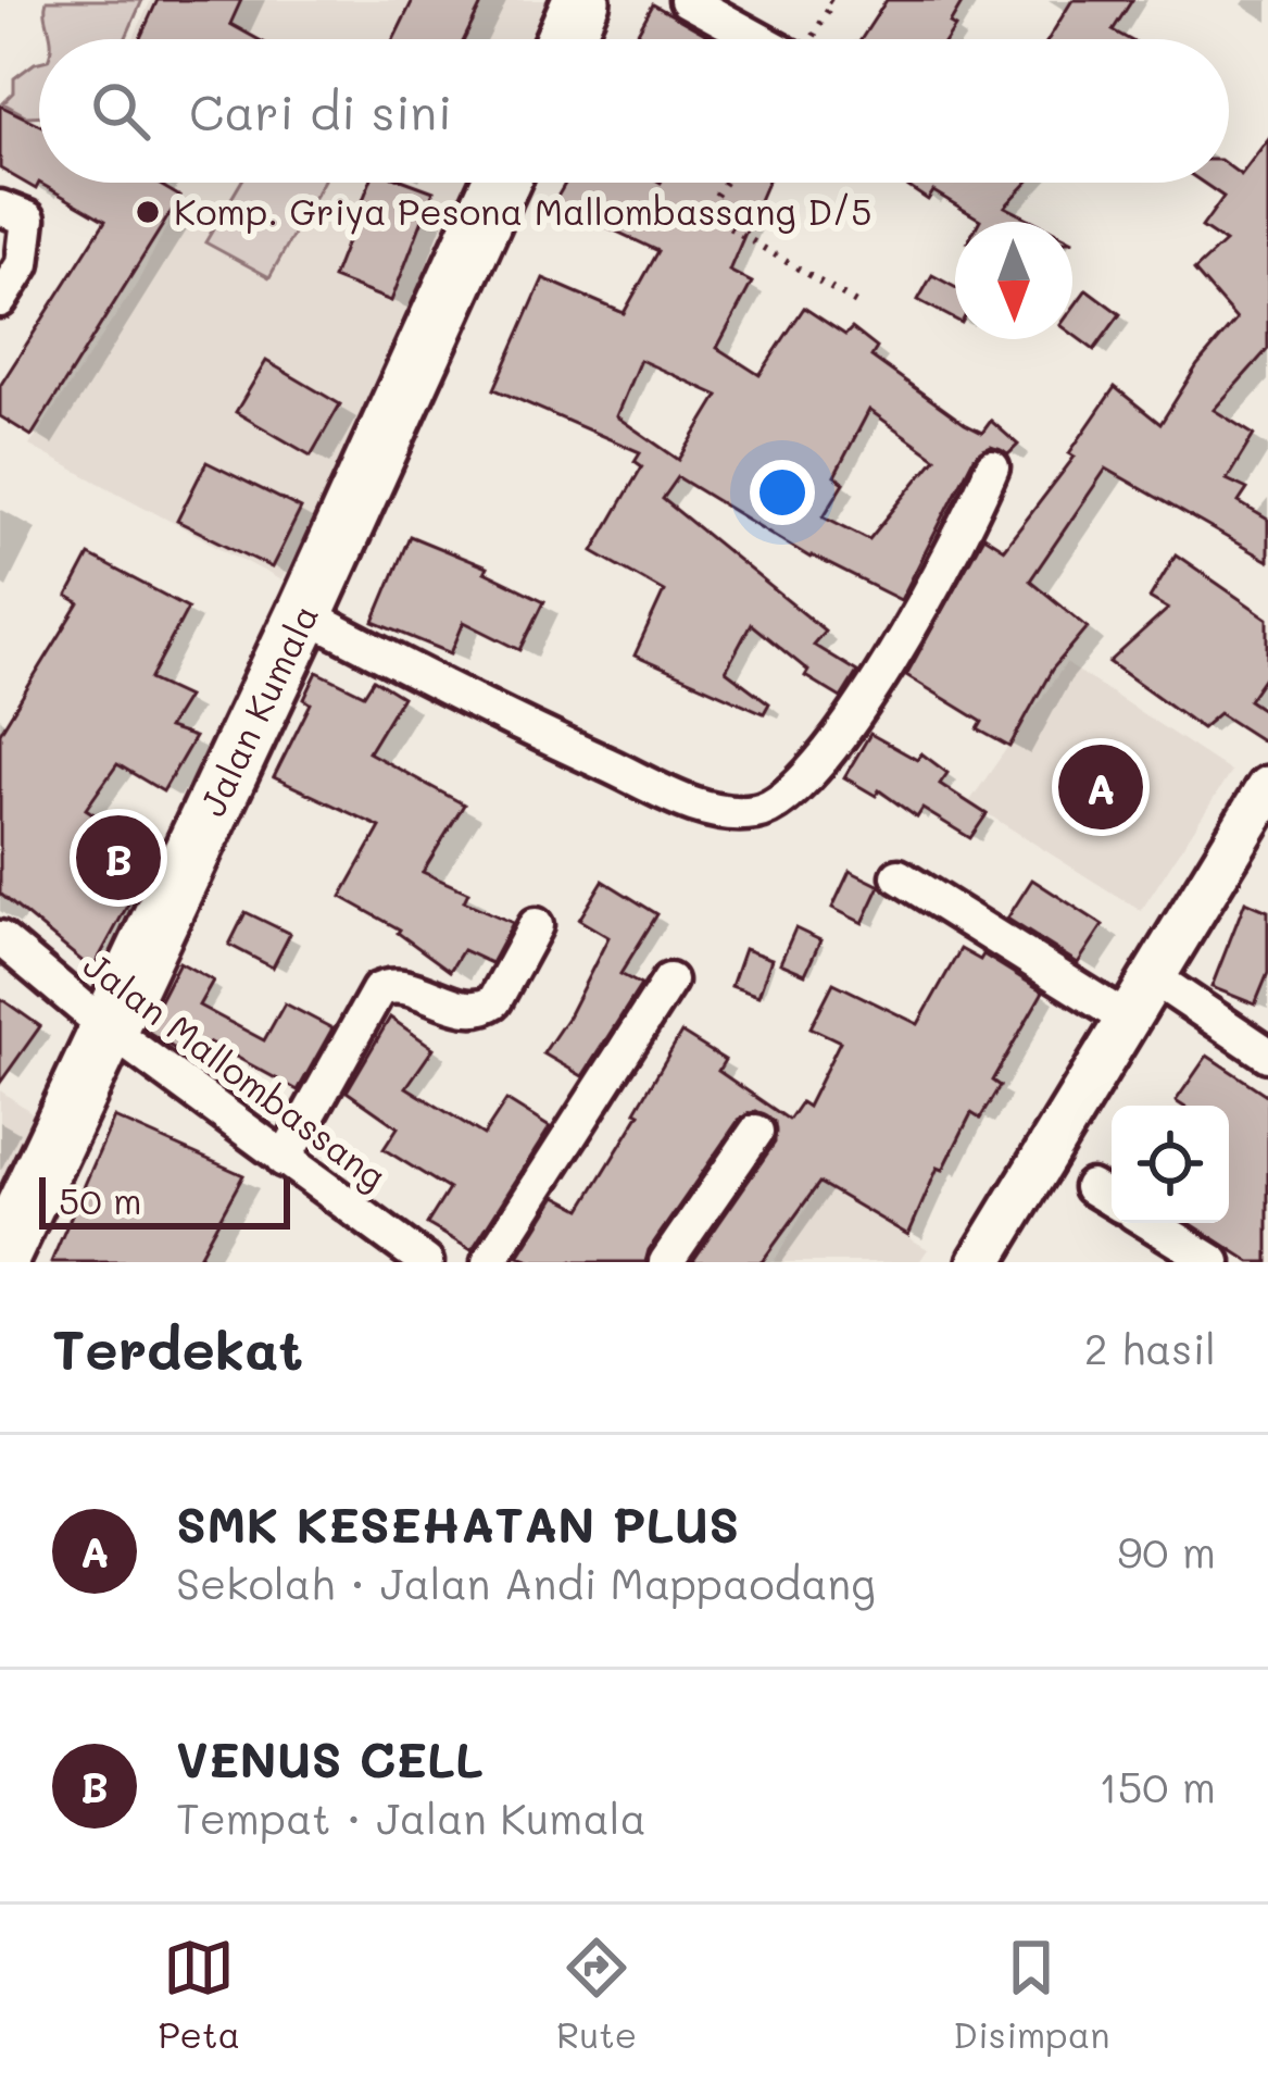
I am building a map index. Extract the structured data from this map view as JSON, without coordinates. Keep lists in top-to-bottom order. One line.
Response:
{"streets":{"main road":["Jalan Kumala"],"street":["Jalan Mallombassang"]},"crossings":[["Jalan Kumala","Jalan Mallombassang"]],"places":["Komp. Griya Pesona Mallombassang D/5"],"scale_bar":"50 m","north":"bottom","page":{"search":"Cari di sini","pins":["A","B"],"scale":"50 m","heading":["Terdekat","2 hasil"],"list":[{"mark":"A","name":"SMK KESEHATAN PLUS","note":"Sekolah · Jalan Andi Mappaodang","value":"90 m"},{"mark":"B","name":"VENUS CELL","note":"Tempat · Jalan Kumala","value":"150 m"}],"nav":["Peta","Rute","Disimpan"]}}
